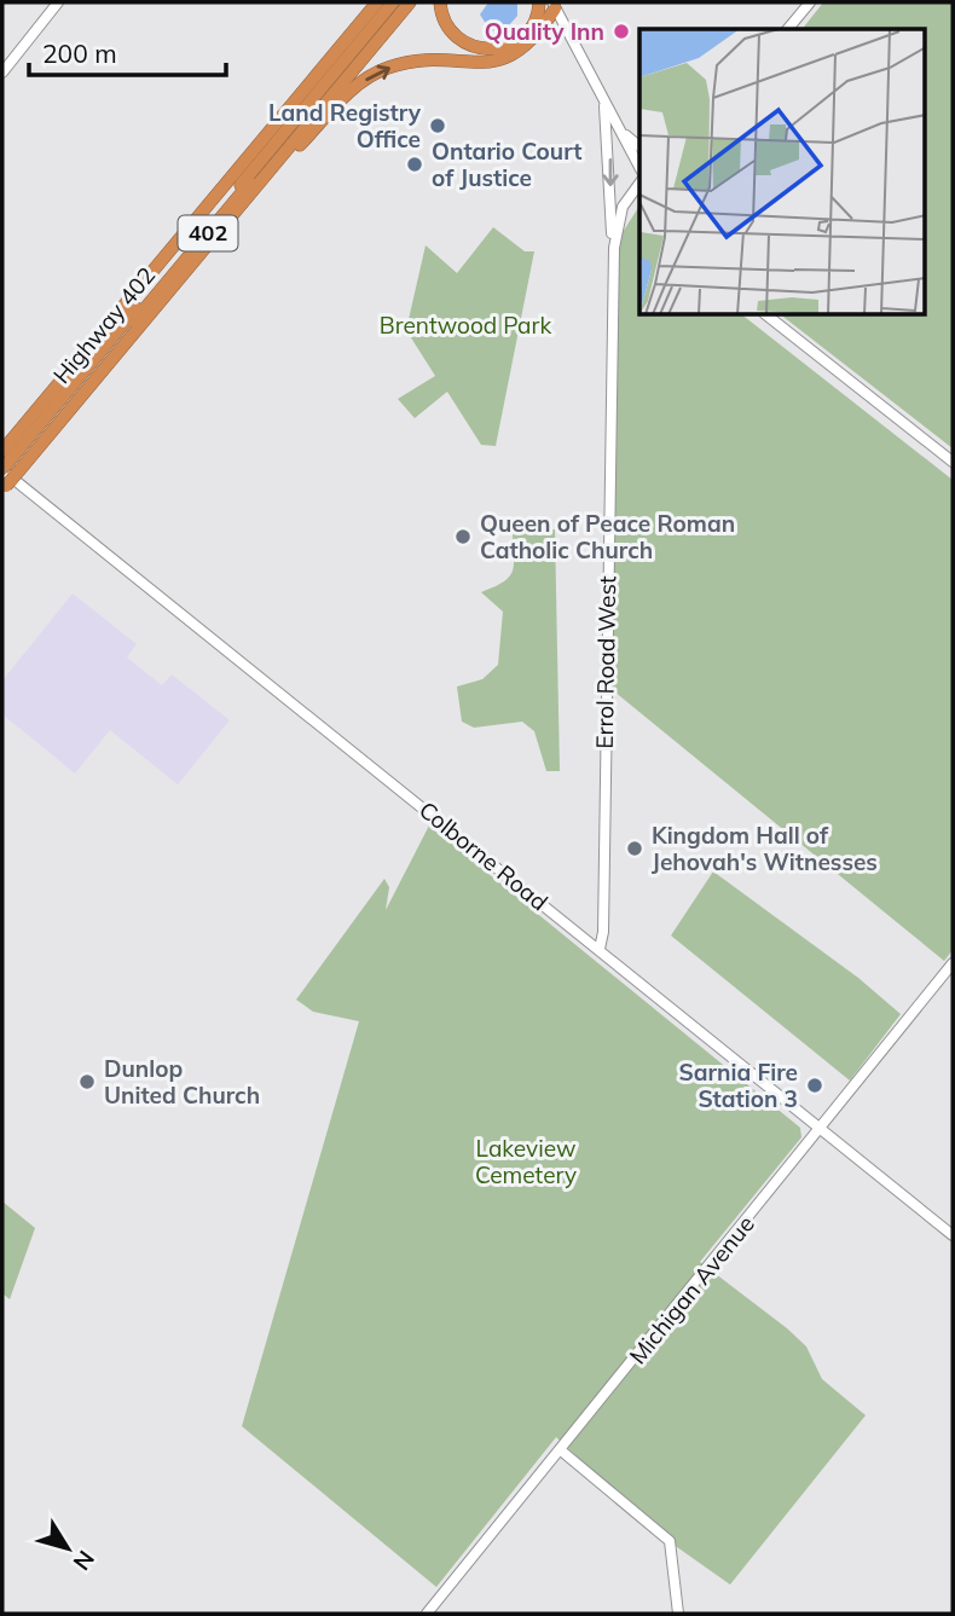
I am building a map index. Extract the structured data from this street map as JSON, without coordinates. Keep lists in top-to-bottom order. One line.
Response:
{"streets":{"highway":["402","Highway 402"],"street":["Errol Road West","Colborne Road","Michigan Avenue"]},"crossings":[["Highway 402","Colborne Road"],["Errol Road West","Colborne Road"],["Colborne Road","Michigan Avenue"]],"parks":["Brentwood Park","Lakeview Cemetery"],"places":["Quality Inn","Land Registry Office","Ontario Court of Justice","Queen of Peace Roman Catholic Church","Kingdom Hall of Jehovah's Witnesses","Dunlop United Church","Sarnia Fire Station 3"],"scale_bar":"200 m","north":"bottom right"}
